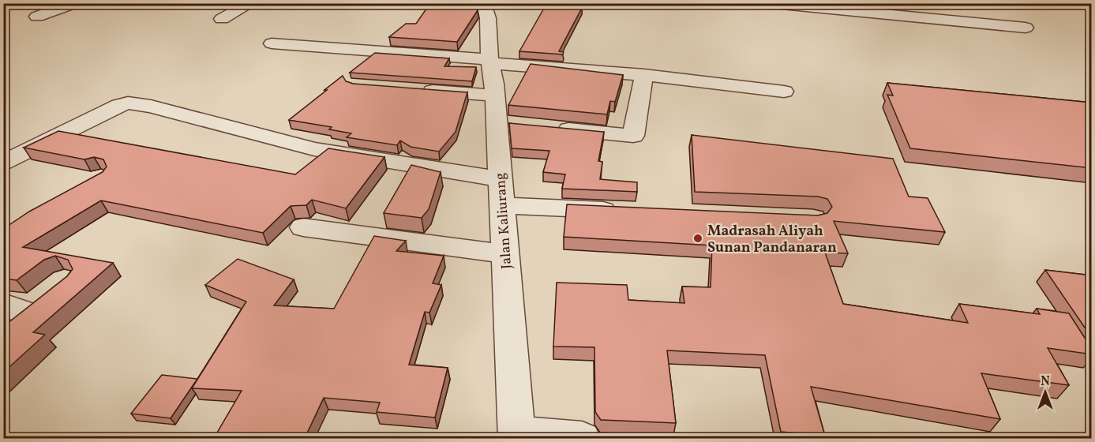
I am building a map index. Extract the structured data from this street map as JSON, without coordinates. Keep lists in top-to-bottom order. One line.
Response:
{"streets":{"street":["Jalan Kaliurang"]},"places":["Madrasah Aliyah Sunan Pandanaran"],"north":"top"}
